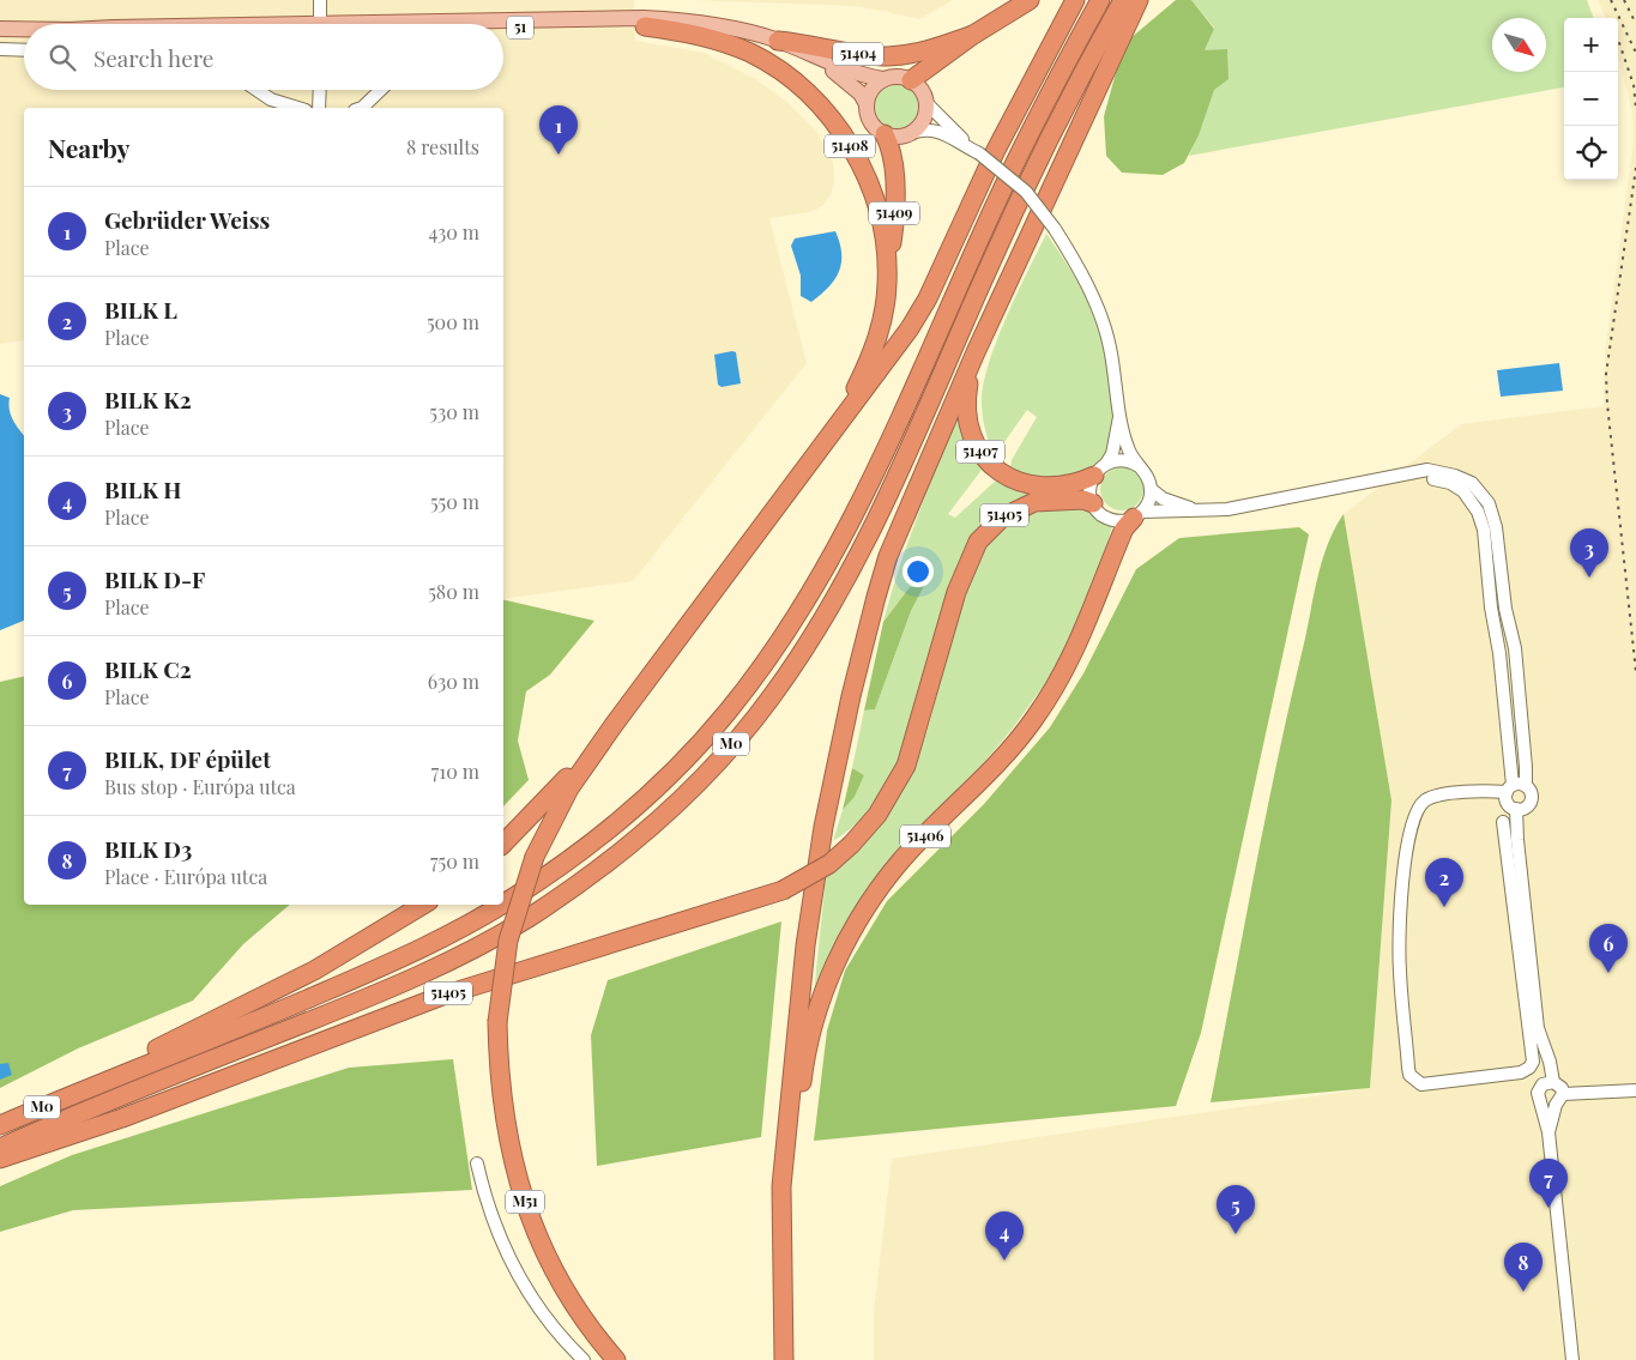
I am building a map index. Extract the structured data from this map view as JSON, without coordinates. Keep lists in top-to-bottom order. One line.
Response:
{"streets":{"highway":["51404","51408","51409","51407","51405","M0","51406","M51"],"main road":["51"]},"crossings":[["51","51404"],["51","51408"],["51","51409"],["51408","51409"],["51407","51405"],["51407","51406"],["51405","51406"]],"north":"bottom right","page":{"map_buttons":["+","−"],"search":"Search here","pins":["1","3","2","6","7","5","4","8"],"heading":["Nearby","8 results"],"list":[{"mark":"1","name":"Gebrüder Weiss","note":"Place","value":"430 m"},{"mark":"2","name":"BILK L","note":"Place","value":"500 m"},{"mark":"3","name":"BILK K2","note":"Place","value":"530 m"},{"mark":"4","name":"BILK H","note":"Place","value":"550 m"},{"mark":"5","name":"BILK D-F","note":"Place","value":"580 m"},{"mark":"6","name":"BILK C2","note":"Place","value":"630 m"},{"mark":"7","name":"BILK, DF épület","note":"Bus stop · Európa utca","value":"710 m"},{"mark":"8","name":"BILK D3","note":"Place · Európa utca","value":"750 m"}]}}
